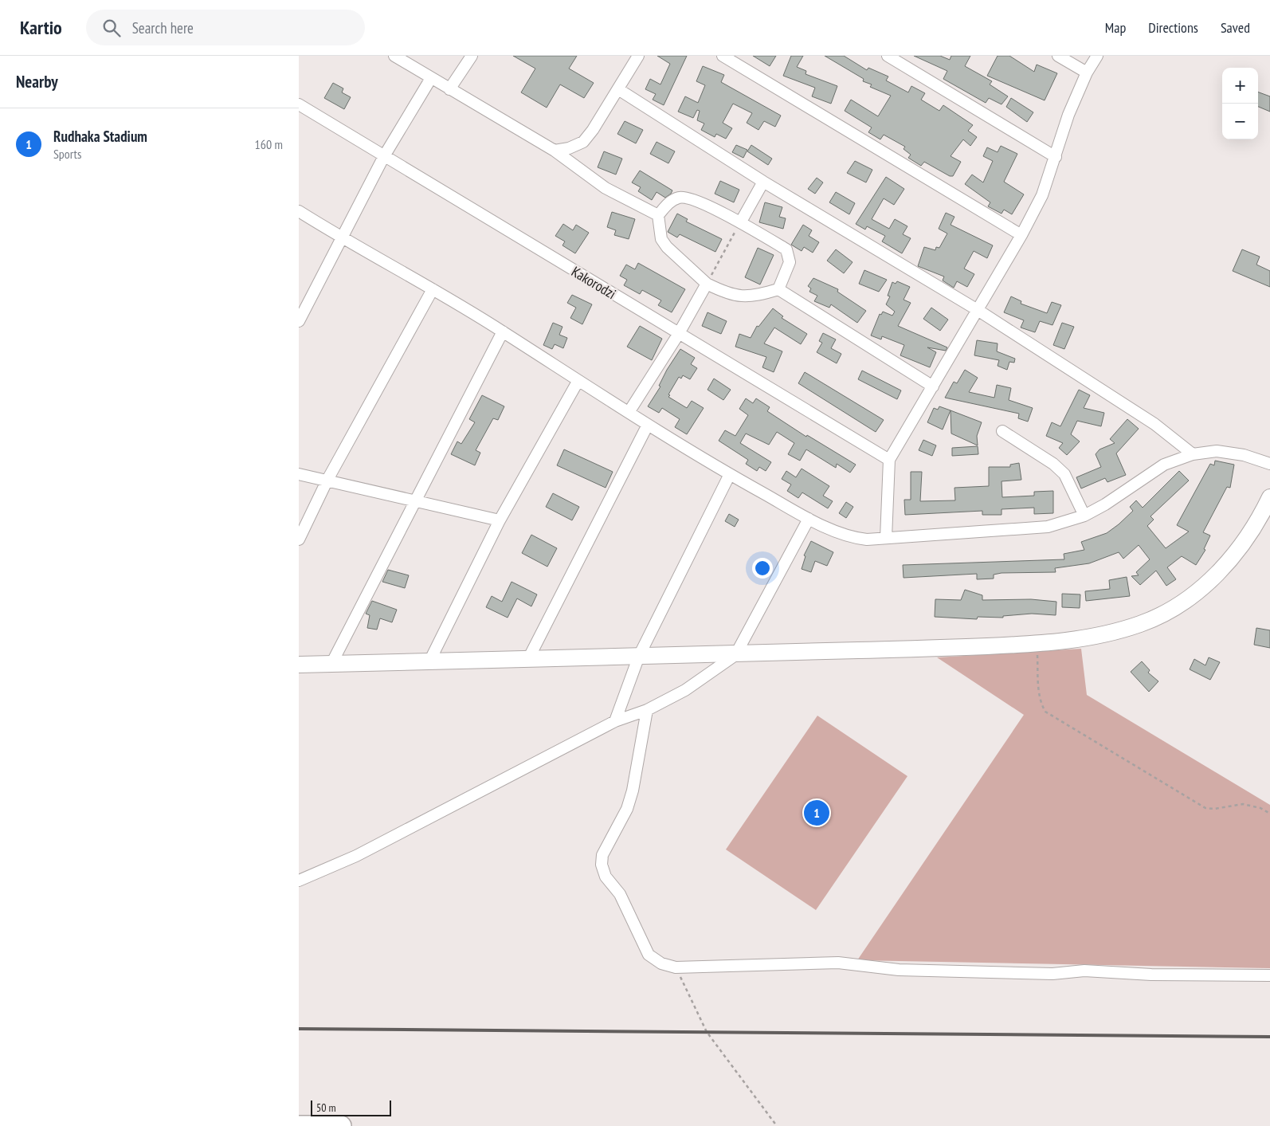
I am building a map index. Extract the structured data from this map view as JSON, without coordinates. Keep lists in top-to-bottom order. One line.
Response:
{"streets":{"street":["Kakorodzi"]},"scale_bar":"50 m","page":{"header":"Kartio","search":"Search here","nav":["Map","Directions","Saved"],"heading":"Nearby","map_buttons":["+","−"],"list":[{"mark":"1","name":"Rudhaka Stadium","note":"Sports","value":"160 m"}],"pins":"1","scale":"50 m"}}
